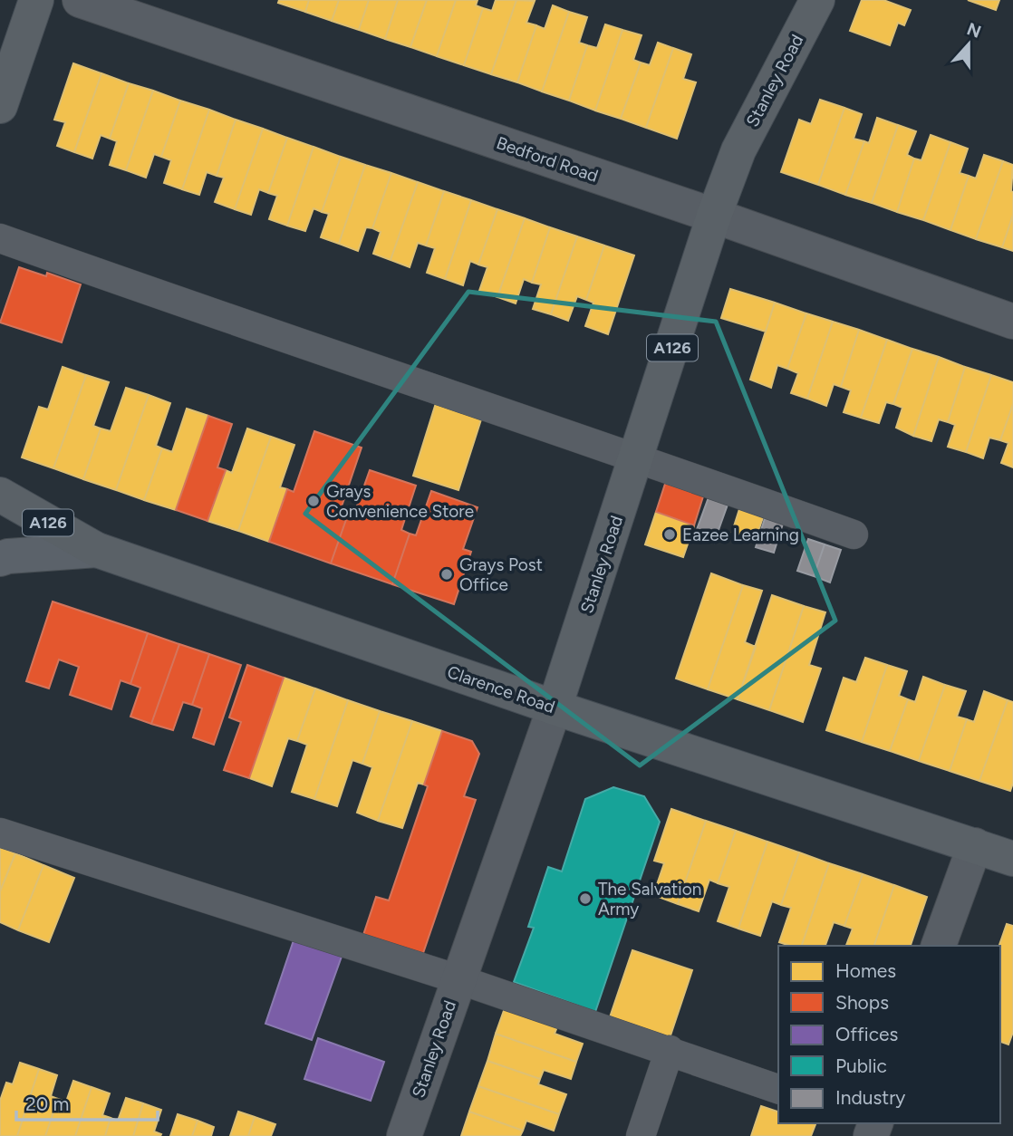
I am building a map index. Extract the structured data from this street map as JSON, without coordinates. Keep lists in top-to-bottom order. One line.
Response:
{"streets":{"main road":["Stanley Road","A126","Clarence Road"],"street":["Bedford Road"]},"crossings":[["Stanley Road","Bedford Road"],["Stanley Road","Clarence Road"]],"places":["Grays Convenience Store","Eazee Learning","Grays Post Office","The Salvation Army"],"legend":["Homes","Shops","Offices","Public","Industry"],"scale_bar":"20 m","north":"top"}
